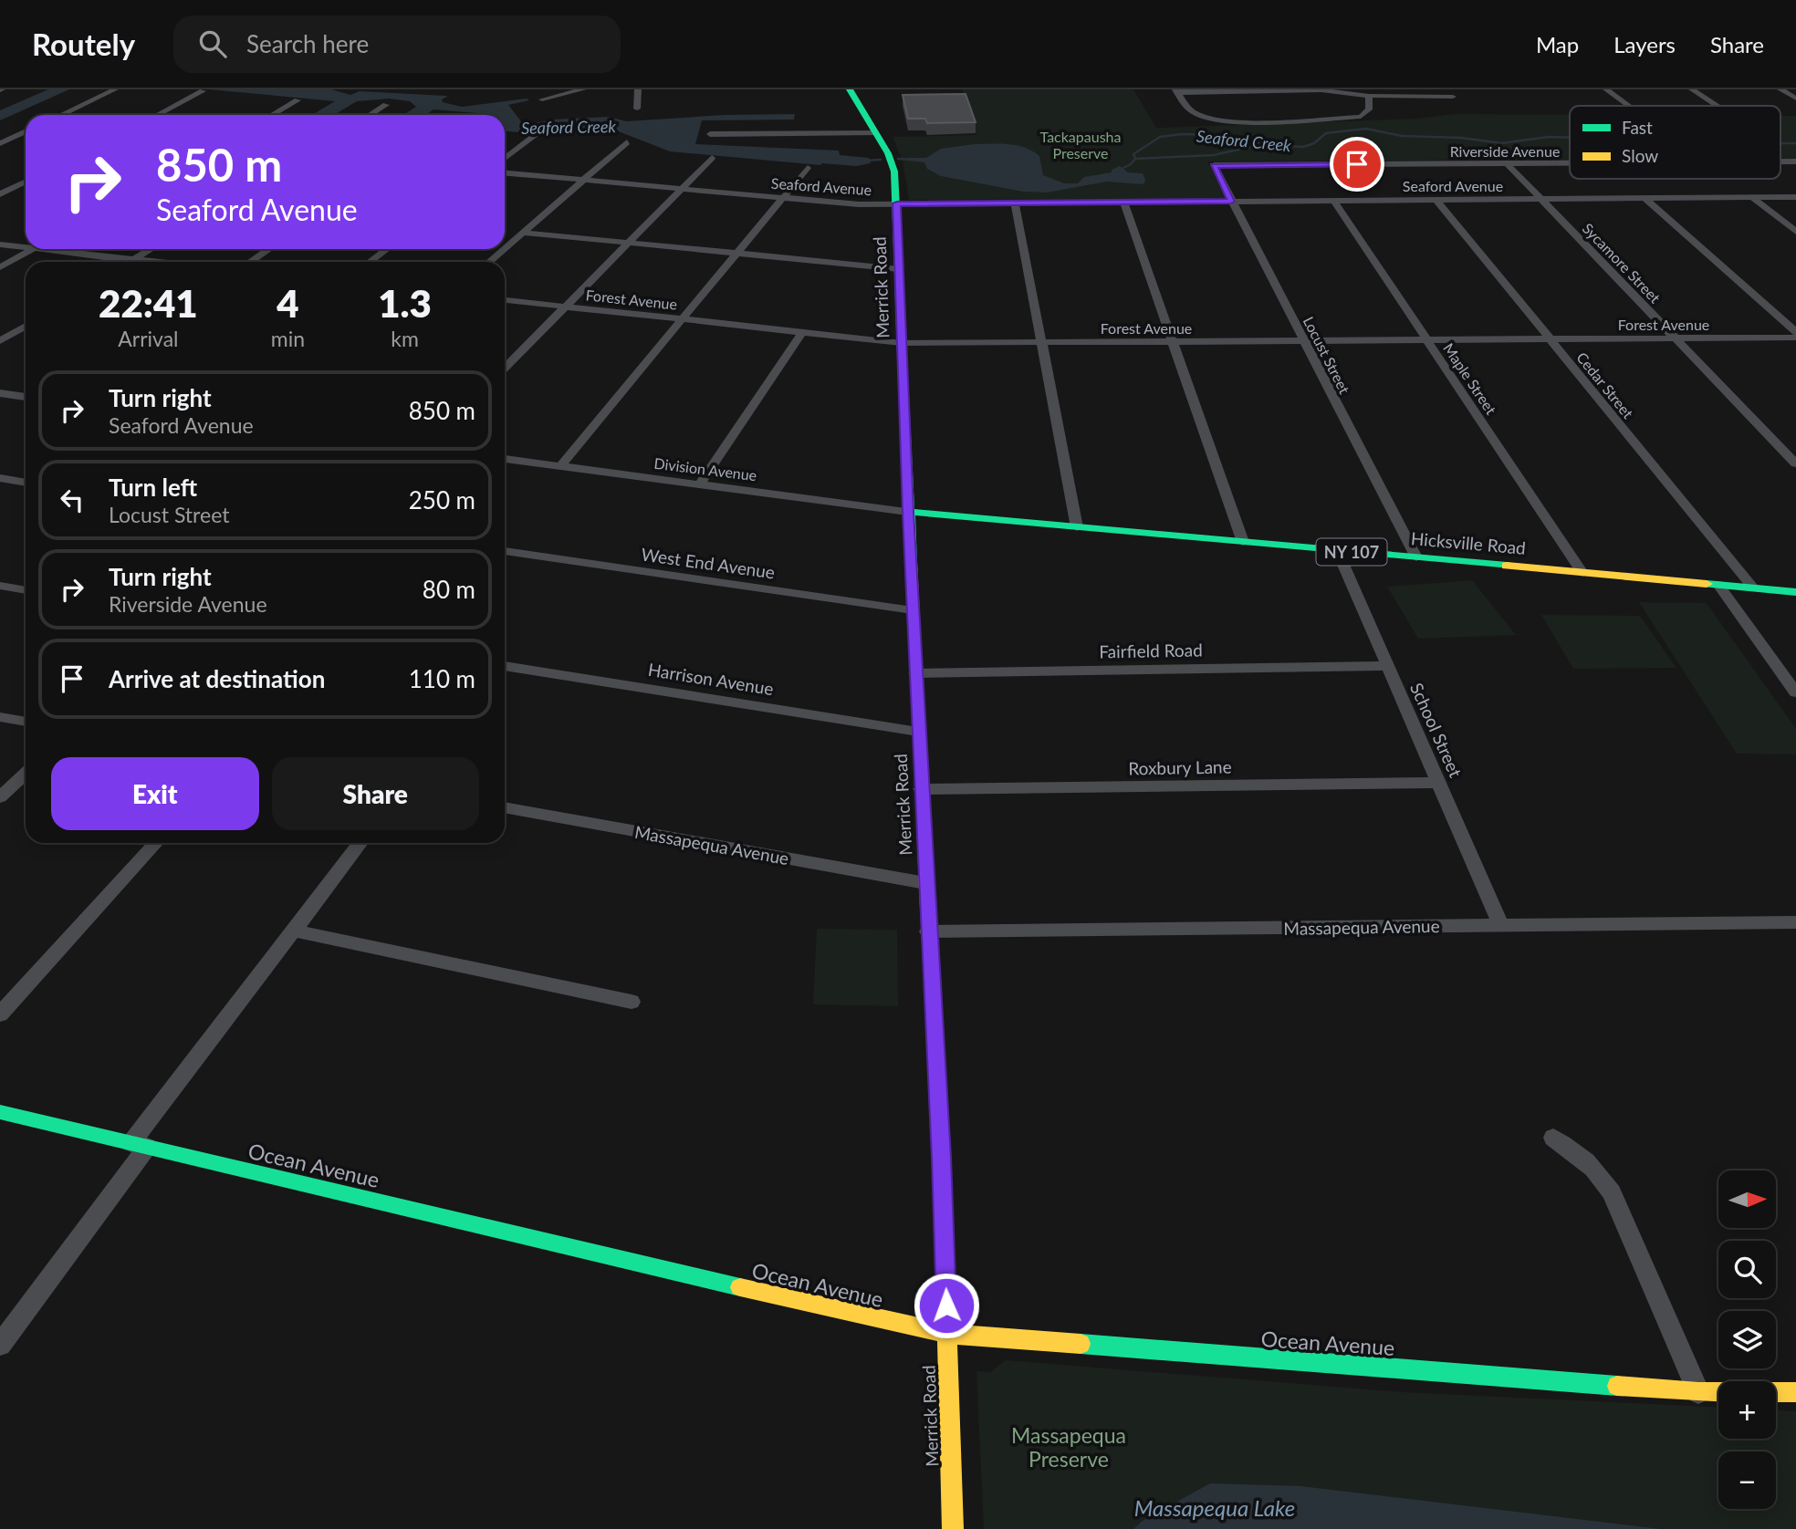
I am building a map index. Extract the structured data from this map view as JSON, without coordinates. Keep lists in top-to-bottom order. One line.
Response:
{"streets":{"main road":["Merrick Road","Hicksville Road","NY 107","Ocean Avenue"],"street":["Riverside Avenue","Seaford Avenue","Sycamore Street","Forest Avenue","Locust Street","Maple Street","Cedar Street","Division Avenue","West End Avenue","Fairfield Road","Harrison Avenue","School Street","Roxbury Lane","Massapequa Avenue"]},"crossings":[["Riverside Avenue","Sycamore Street"],["Riverside Avenue","Locust Street"],["Seaford Avenue","Sycamore Street"],["Seaford Avenue","Merrick Road"],["Seaford Avenue","Locust Street"],["Seaford Avenue","Maple Street"],["Seaford Avenue","Cedar Street"],["Sycamore Street","Forest Avenue"],["Merrick Road","Forest Avenue"],["Merrick Road","Division Avenue"],["Merrick Road","Hicksville Road"],["Merrick Road","West End Avenue"],["Merrick Road","Fairfield Road"],["Merrick Road","Harrison Avenue"],["Merrick Road","Roxbury Lane"],["Merrick Road","Massapequa Avenue"],["Merrick Road","Ocean Avenue"],["Forest Avenue","Locust Street"],["Forest Avenue","Maple Street"],["Forest Avenue","Cedar Street"],["Locust Street","Hicksville Road"],["Maple Street","Hicksville Road"],["Cedar Street","Hicksville Road"],["Division Avenue","Hicksville Road"],["Hicksville Road","School Street"],["Fairfield Road","School Street"],["School Street","Roxbury Lane"],["School Street","Massapequa Avenue"]],"water":["Seaford Creek","Massapequa Lake"],"parks":["Tackapausha Preserve","Massapequa Preserve"],"legend":["Fast","Slow"],"north":"right","page":{"header":"Routely","search":"Search here","nav":["Map","Layers","Share"],"turn":["850 m","Seaford Avenue"],"eta":["22:41","Arrival","4","min","1.3","km"],"list":[{"name":"Turn right","note":"Seaford Avenue","value":"850 m"},{"name":"Turn left","note":"Locust Street","value":"250 m"},{"name":"Turn right","note":"Riverside Avenue","value":"80 m"},{"name":"Arrive at destination","value":"110 m"}],"buttons":["Exit","Share"],"map_buttons":["+","−"]}}
